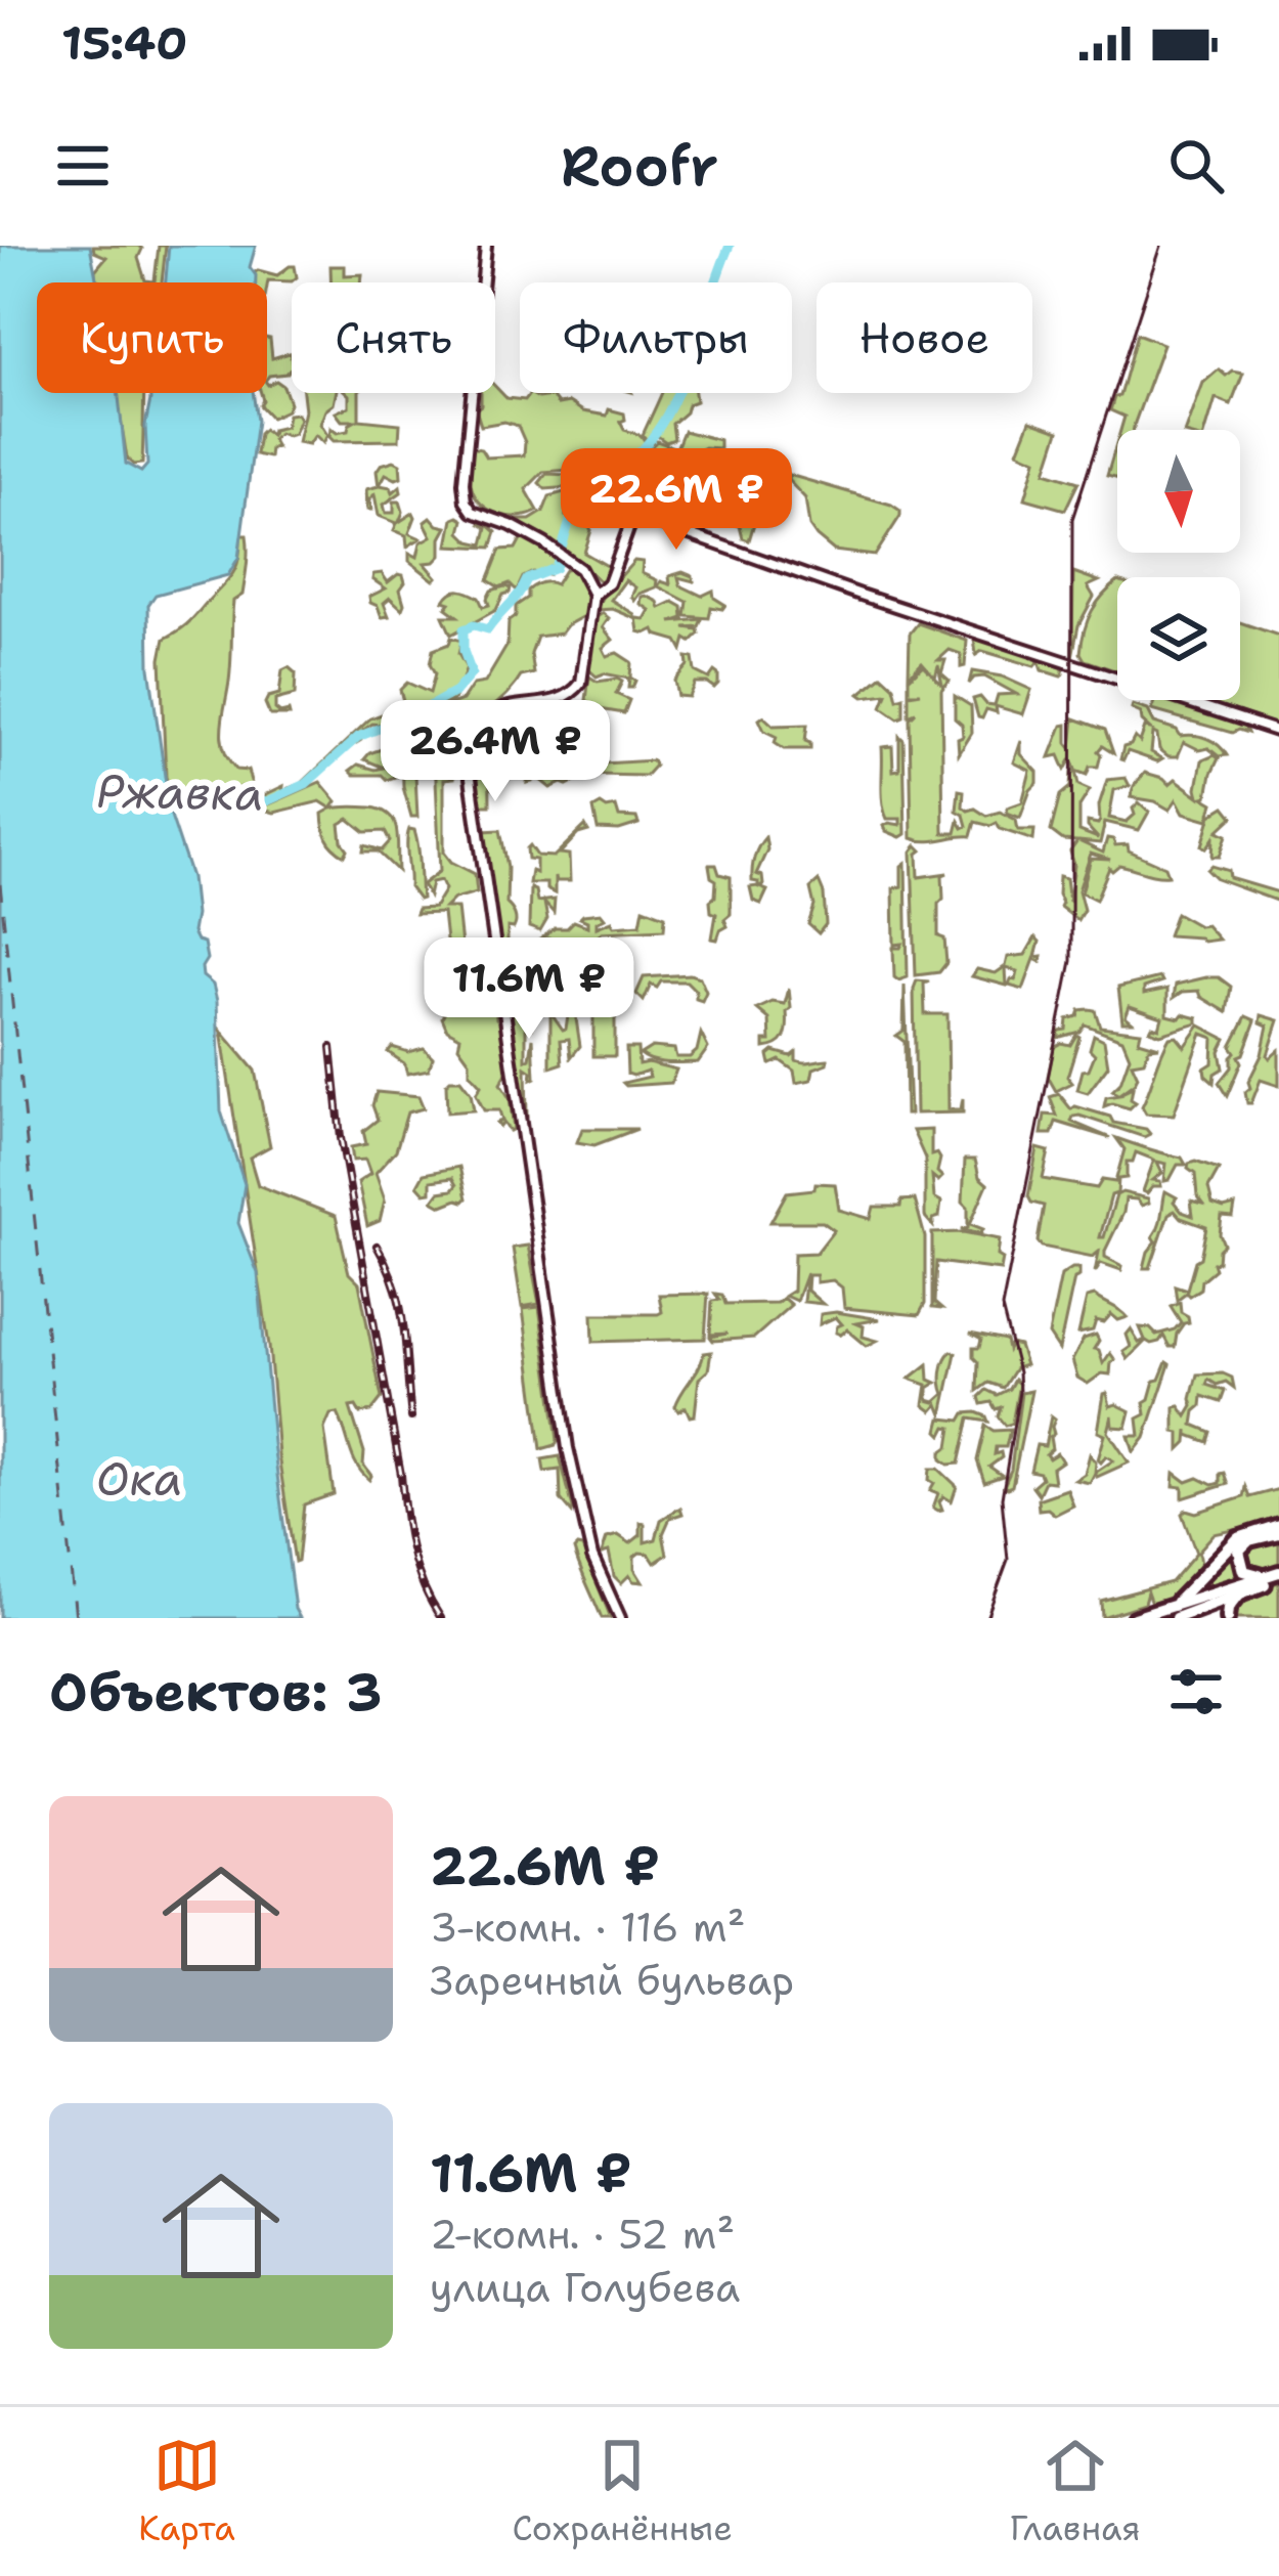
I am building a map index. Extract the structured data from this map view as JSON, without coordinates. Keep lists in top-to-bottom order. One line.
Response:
{"water":["Ржавка","Ока"],"north":"bottom","page":{"status":"15:40","header":"Roofr","chip":["Купить","Снять","Фильтры","Новое"],"price":["22.6M ₽","26.4M ₽","11.6M ₽"],"heading":"Объектов: 3","list":[{"name":"22.6M ₽","note":"3-комн. · 116 m² · Заречный бульвар"},{"name":"11.6M ₽","note":"2-комн. · 52 m² · улица Голубева"}],"tabs":["Карта","Сохранённые","Главная"]}}
